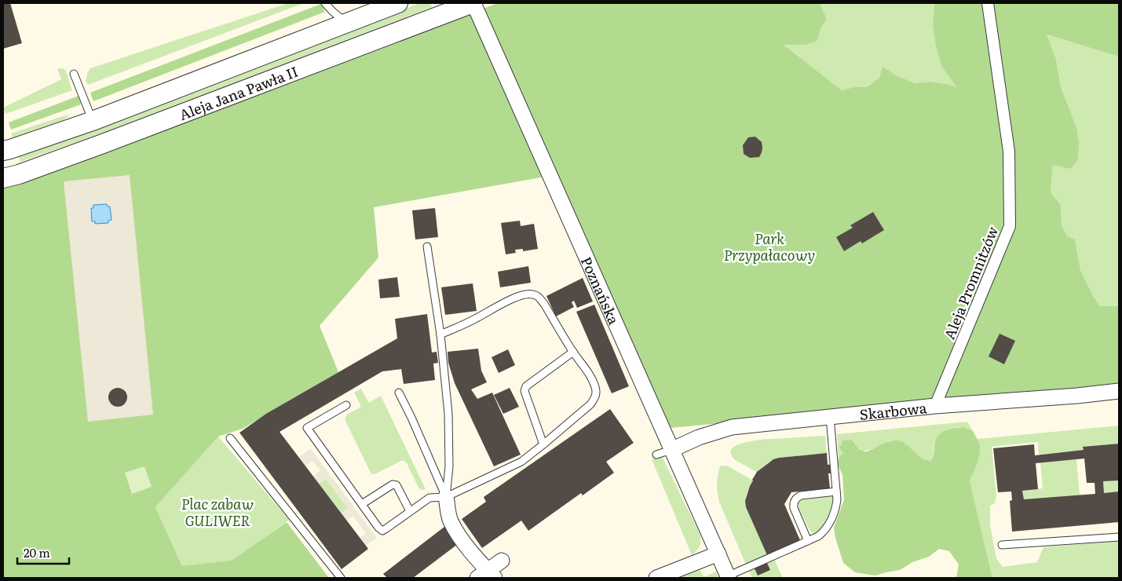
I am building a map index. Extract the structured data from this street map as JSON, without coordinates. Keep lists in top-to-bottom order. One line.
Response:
{"streets":{"street":["Aleja Jana Pawła II","Aleja Promnitzów","Poznańska","Skarbowa"]},"crossings":[["Aleja Jana Pawła II","Poznańska"],["Aleja Promnitzów","Skarbowa"],["Poznańska","Skarbowa"]],"parks":["Park Przypałacowy","Plac zabaw GULIWER"],"scale_bar":"20 m"}
